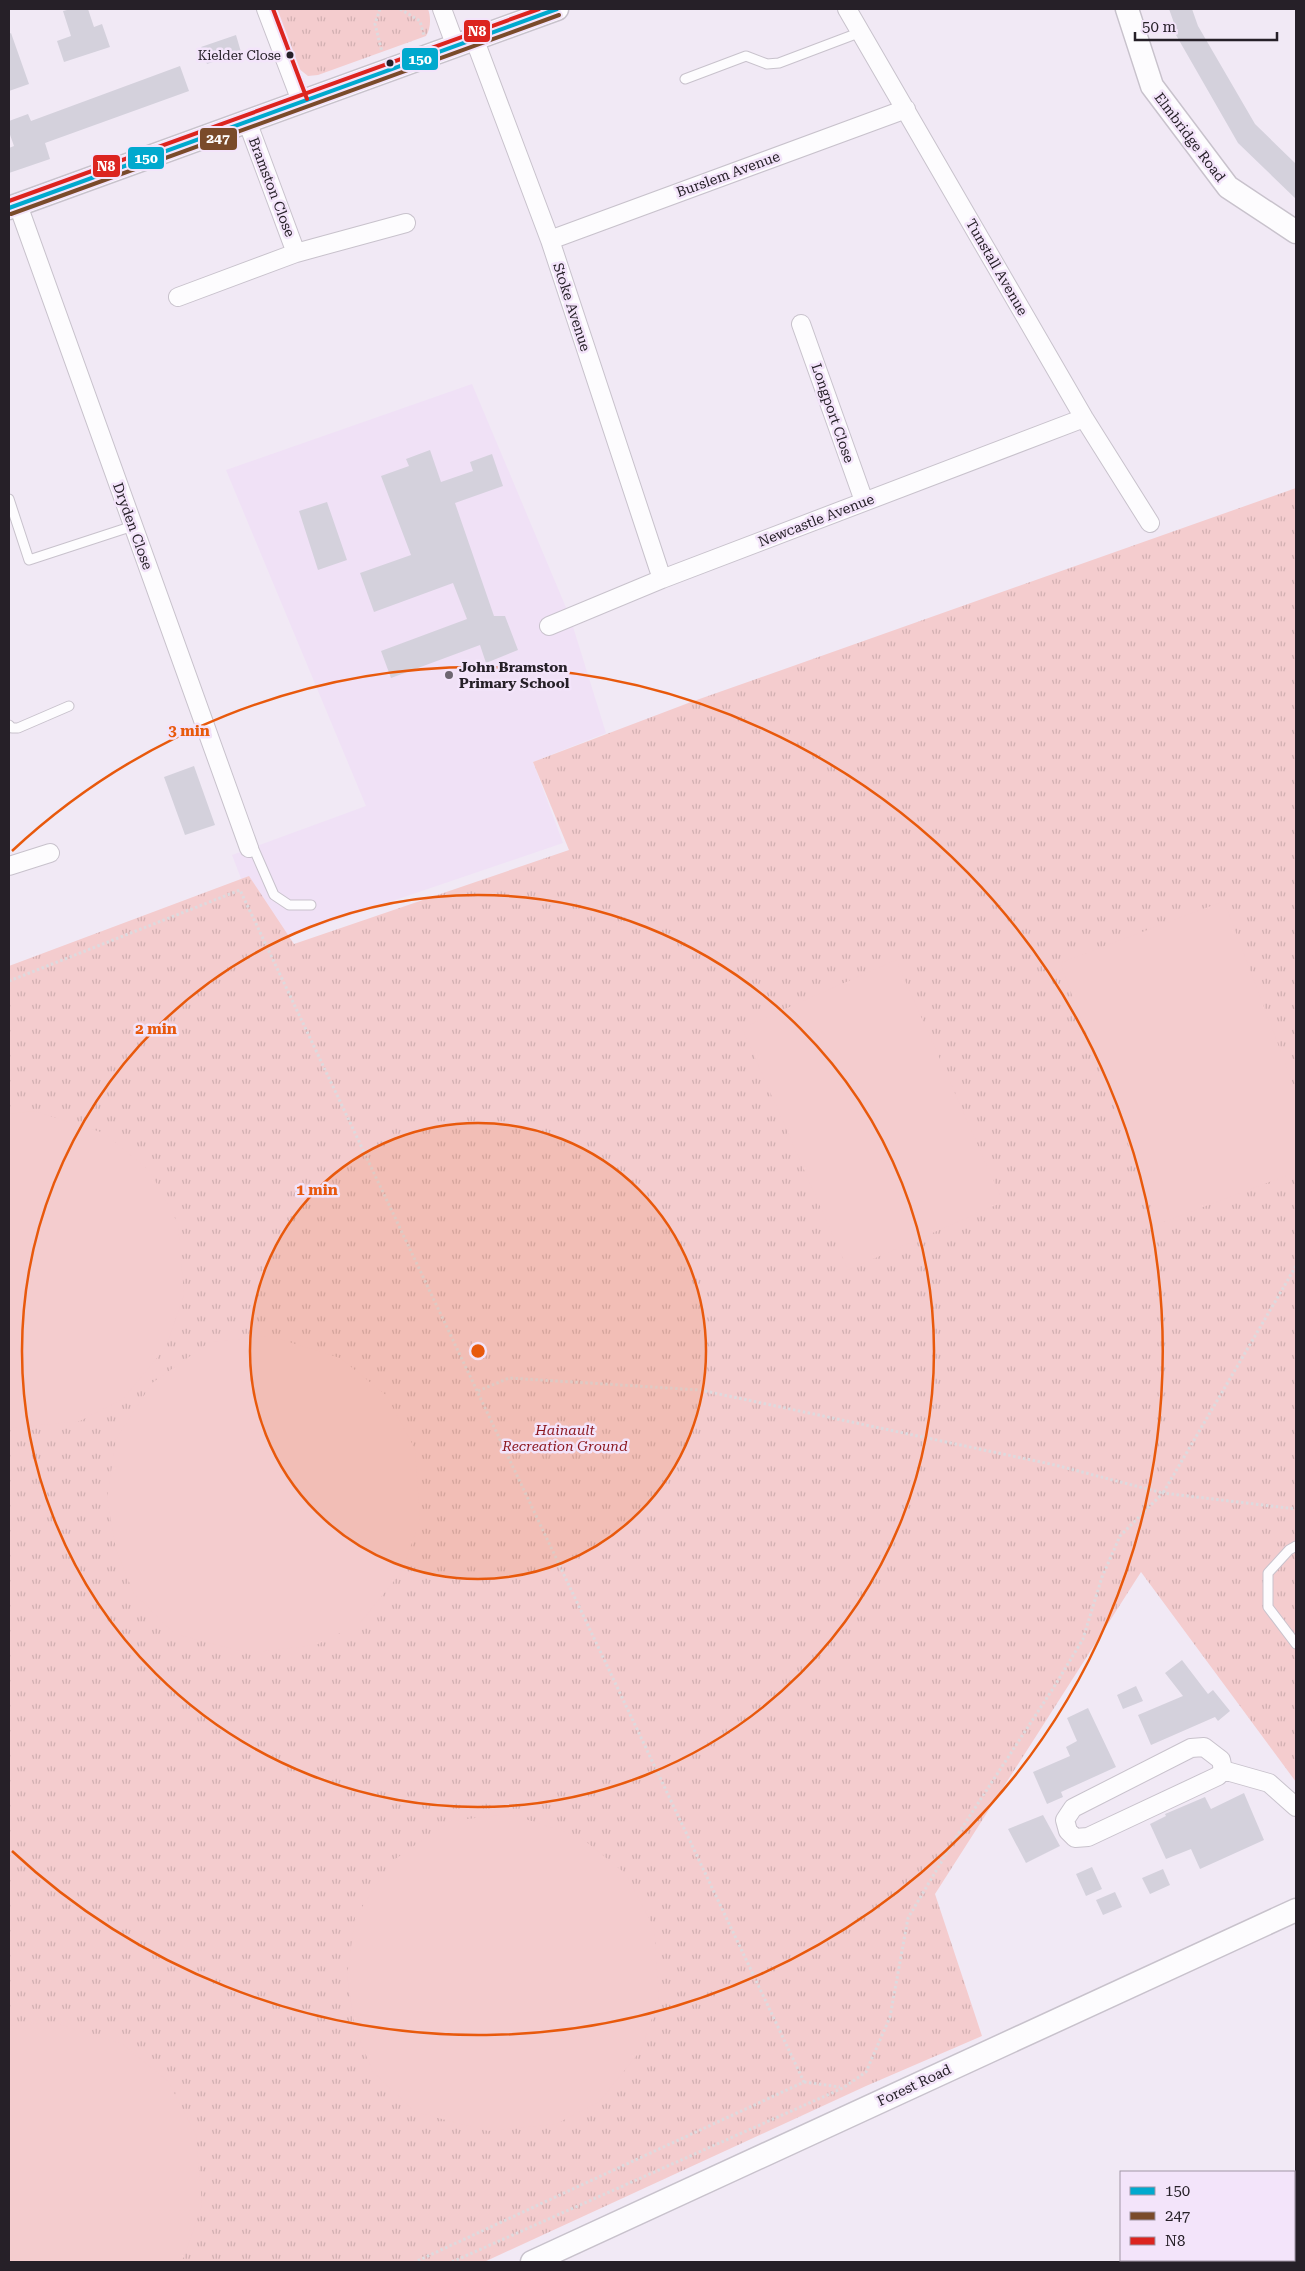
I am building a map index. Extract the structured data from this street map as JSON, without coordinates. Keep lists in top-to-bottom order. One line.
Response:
{"streets":{"street":["Elmbridge Road","Burslem Avenue","Bramston Close","Tunstall Avenue","Stoke Avenue","Longport Close","Newcastle Avenue","Dryden Close","Forest Road"]},"crossings":[["Burslem Avenue","Tunstall Avenue"],["Burslem Avenue","Stoke Avenue"],["Tunstall Avenue","Newcastle Avenue"],["Stoke Avenue","Newcastle Avenue"],["Longport Close","Newcastle Avenue"]],"parks":["Hainault Recreation Ground"],"places":["Kielder Close","John Bramston Primary School"],"lines":["transit line 150","transit line N8","transit line 247"],"legend":["150","247","N8"],"scale_bar":"50 m","rings":["3 min","2 min","1 min"]}
